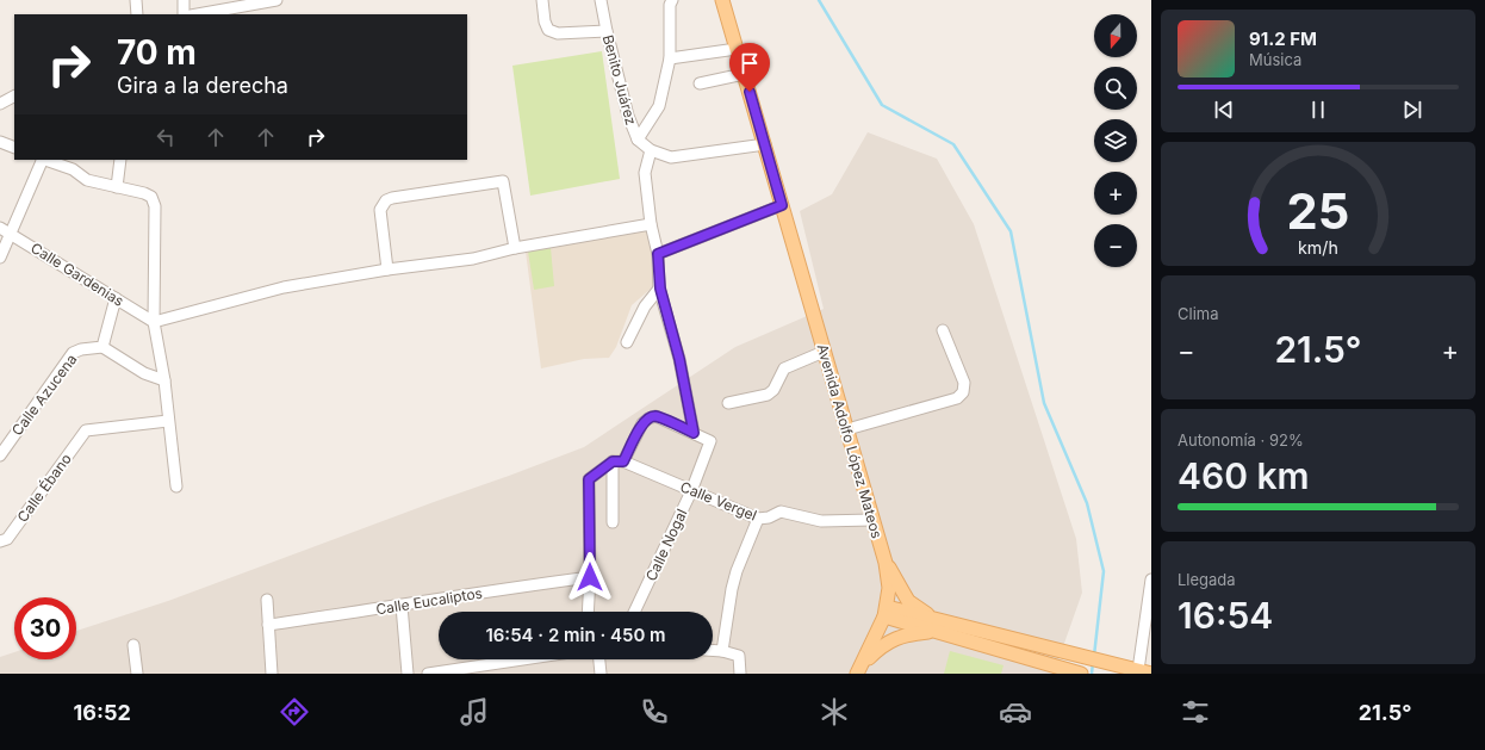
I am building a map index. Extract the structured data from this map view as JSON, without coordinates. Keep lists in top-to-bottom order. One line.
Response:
{"streets":{"main road":["Avenida Adolfo López Mateos"],"street":["Benito Juárez","Calle Gardenias","Calle Azucena","Calle Ébano","Calle Vergel","Calle Nogal","Calle Eucaliptos"]},"crossings":[["Benito Juárez","Avenida Adolfo López Mateos"],["Avenida Adolfo López Mateos","Calle Vergel"],["Calle Vergel","Calle Nogal"]],"north":"bottom","page":{"map_buttons":["+","−"],"turn":["70 m","Gira a la derecha"],"song":["91.2 FM","Música"],"tile":["Clima",["Autonomía · 92%","460 km"],["Llegada","16:54"]],"heat":["−","21.5°","+"],"limit":"30","trip":"16:54 · 2 min · 450 m","tabs":["16:52","21.5°"],"gauge":["25","km/h"]}}
